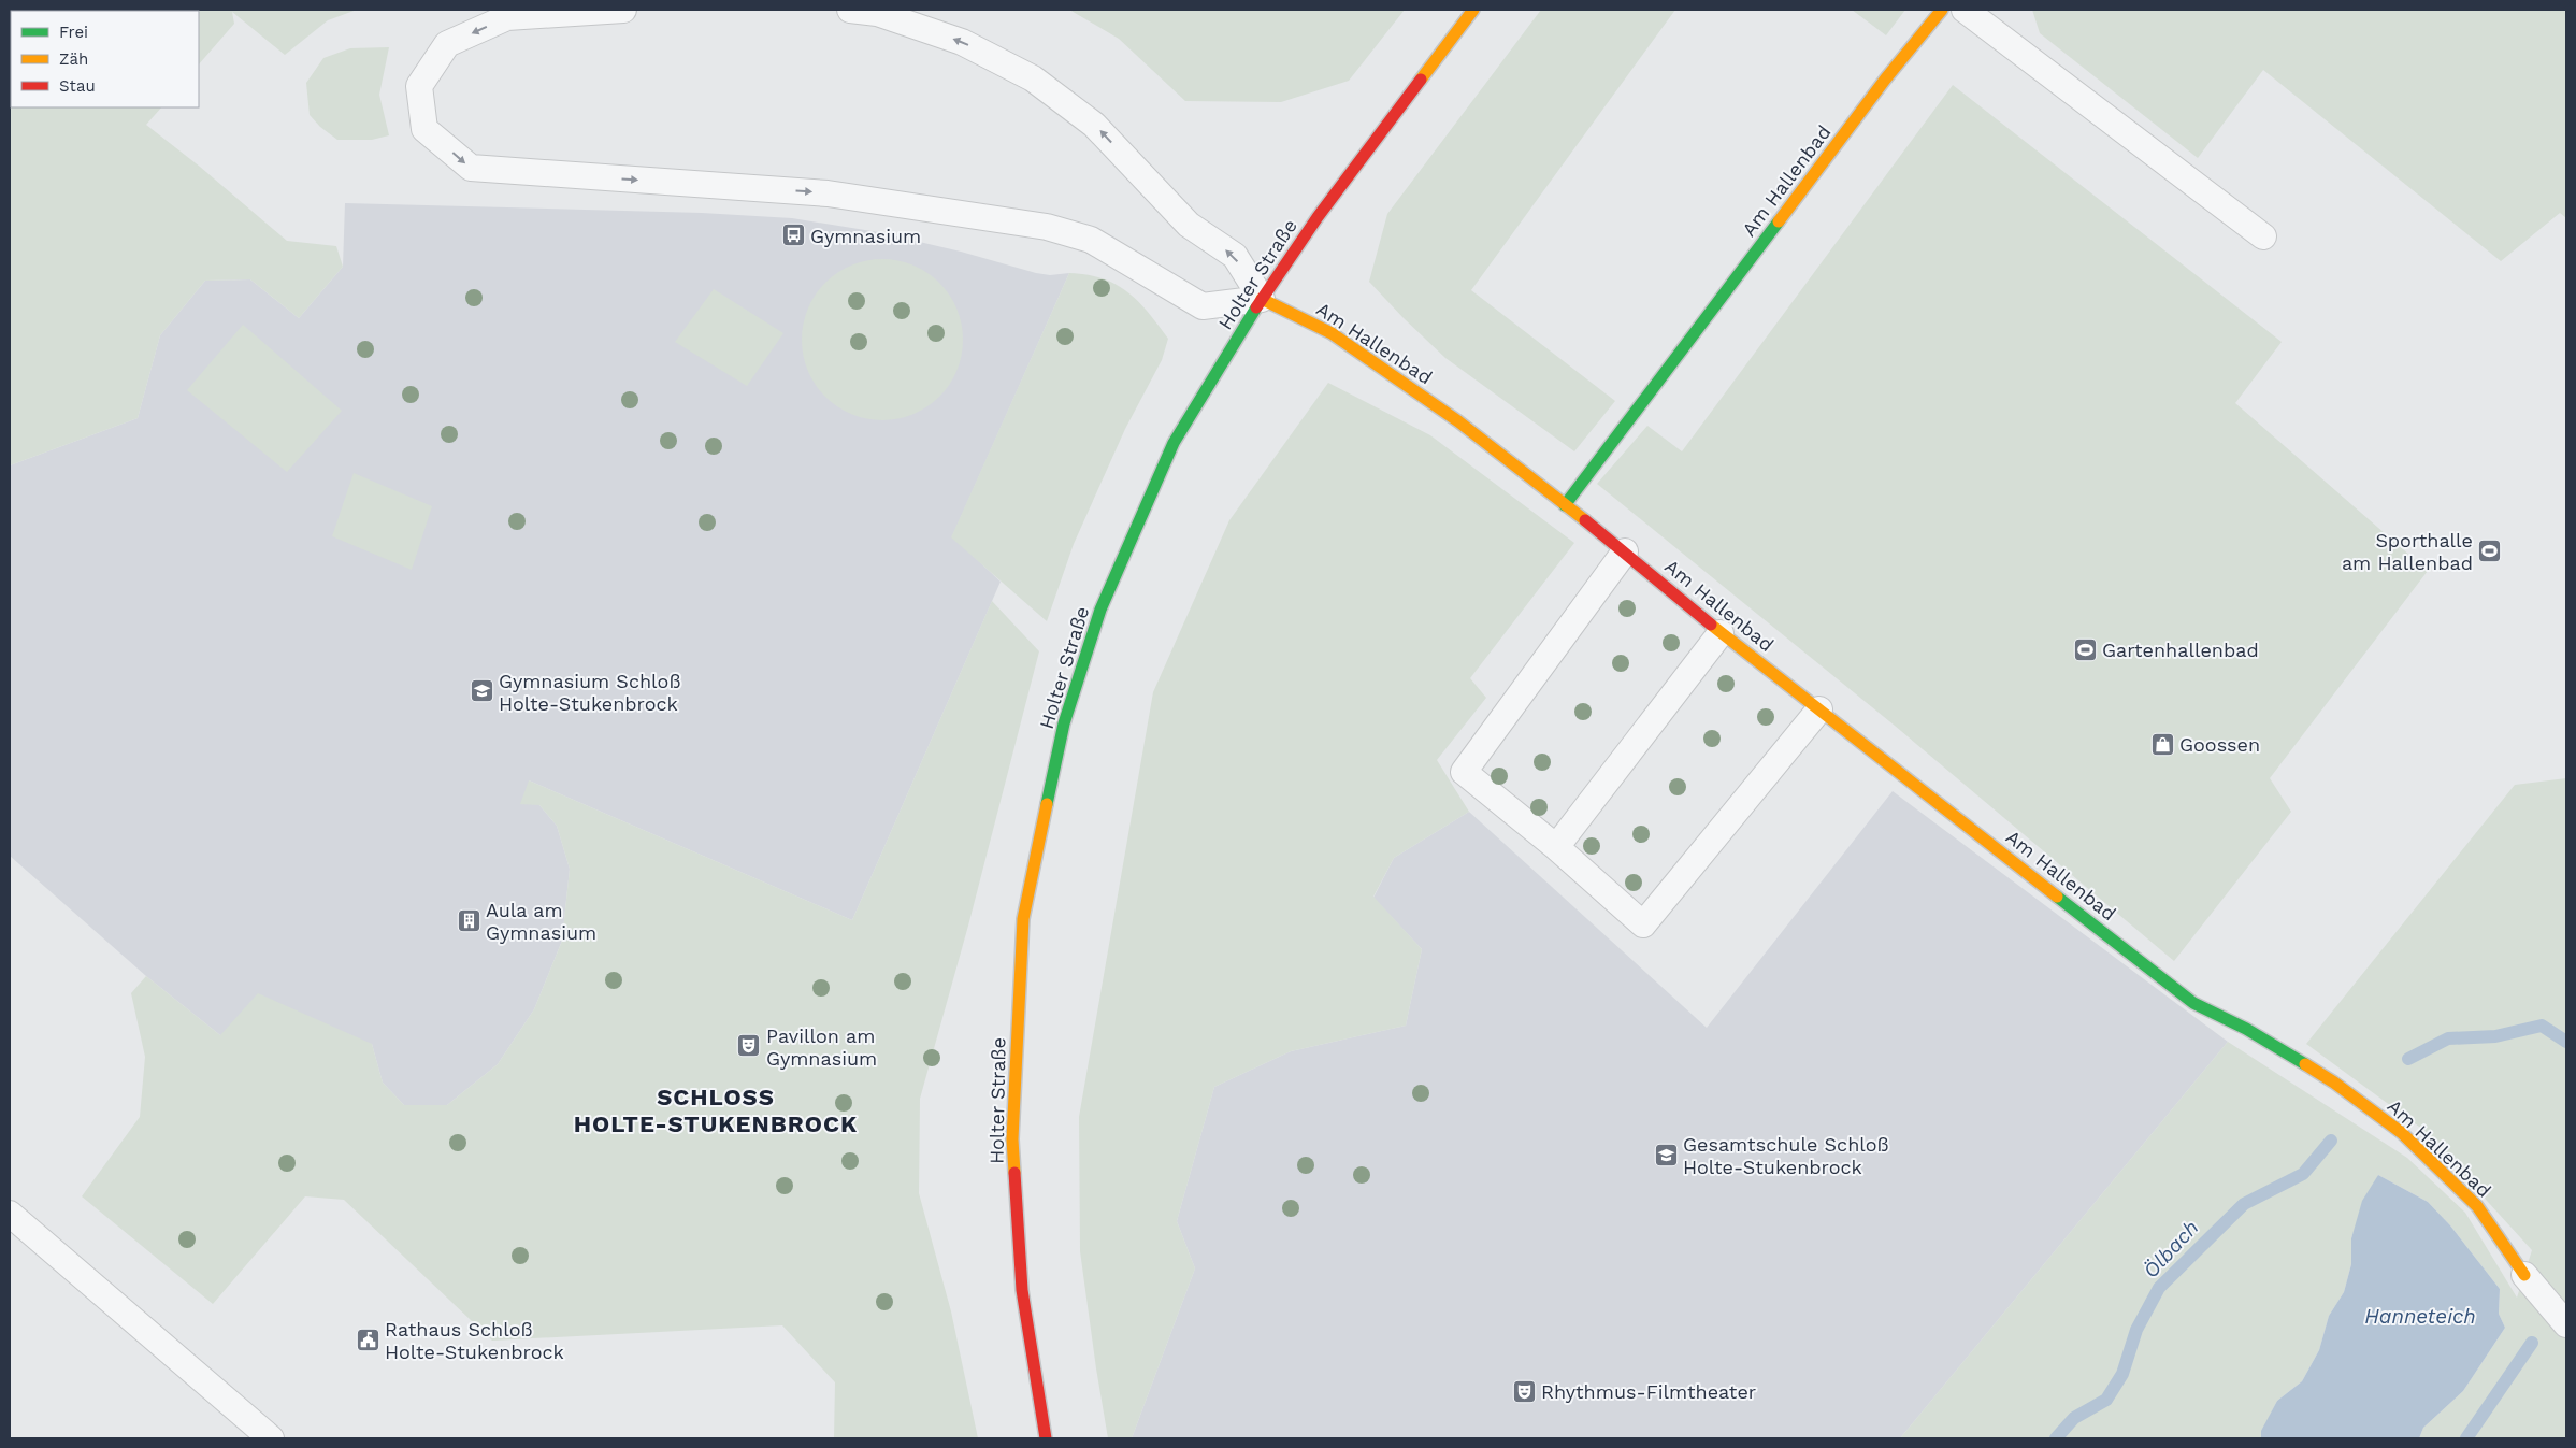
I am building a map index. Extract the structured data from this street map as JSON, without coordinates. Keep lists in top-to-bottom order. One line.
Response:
{"streets":{"street":["Am Hallenbad","Holter Straße"]},"crossings":[["Am Hallenbad","Holter Straße"]],"districts":["SCHLOSS HOLTE-STUKENBROCK"],"water":["Ölbach","Hanneteich"],"places":{"bus stop":["Gymnasium"],"sports":["Sporthalle am Hallenbad","Gartenhallenbad"],"school or university":["Gymnasium Schloß Holte-Stukenbrock","Gesamtschule Schloß Holte-Stukenbrock"],"shop":["Goossen"],"building":["Aula am Gymnasium"],"theatre":["Pavillon am Gymnasium","Rhythmus-Filmtheater"],"public building":["Rathaus Schloß Holte-Stukenbrock"]},"legend":["Frei","Zäh","Stau"]}
